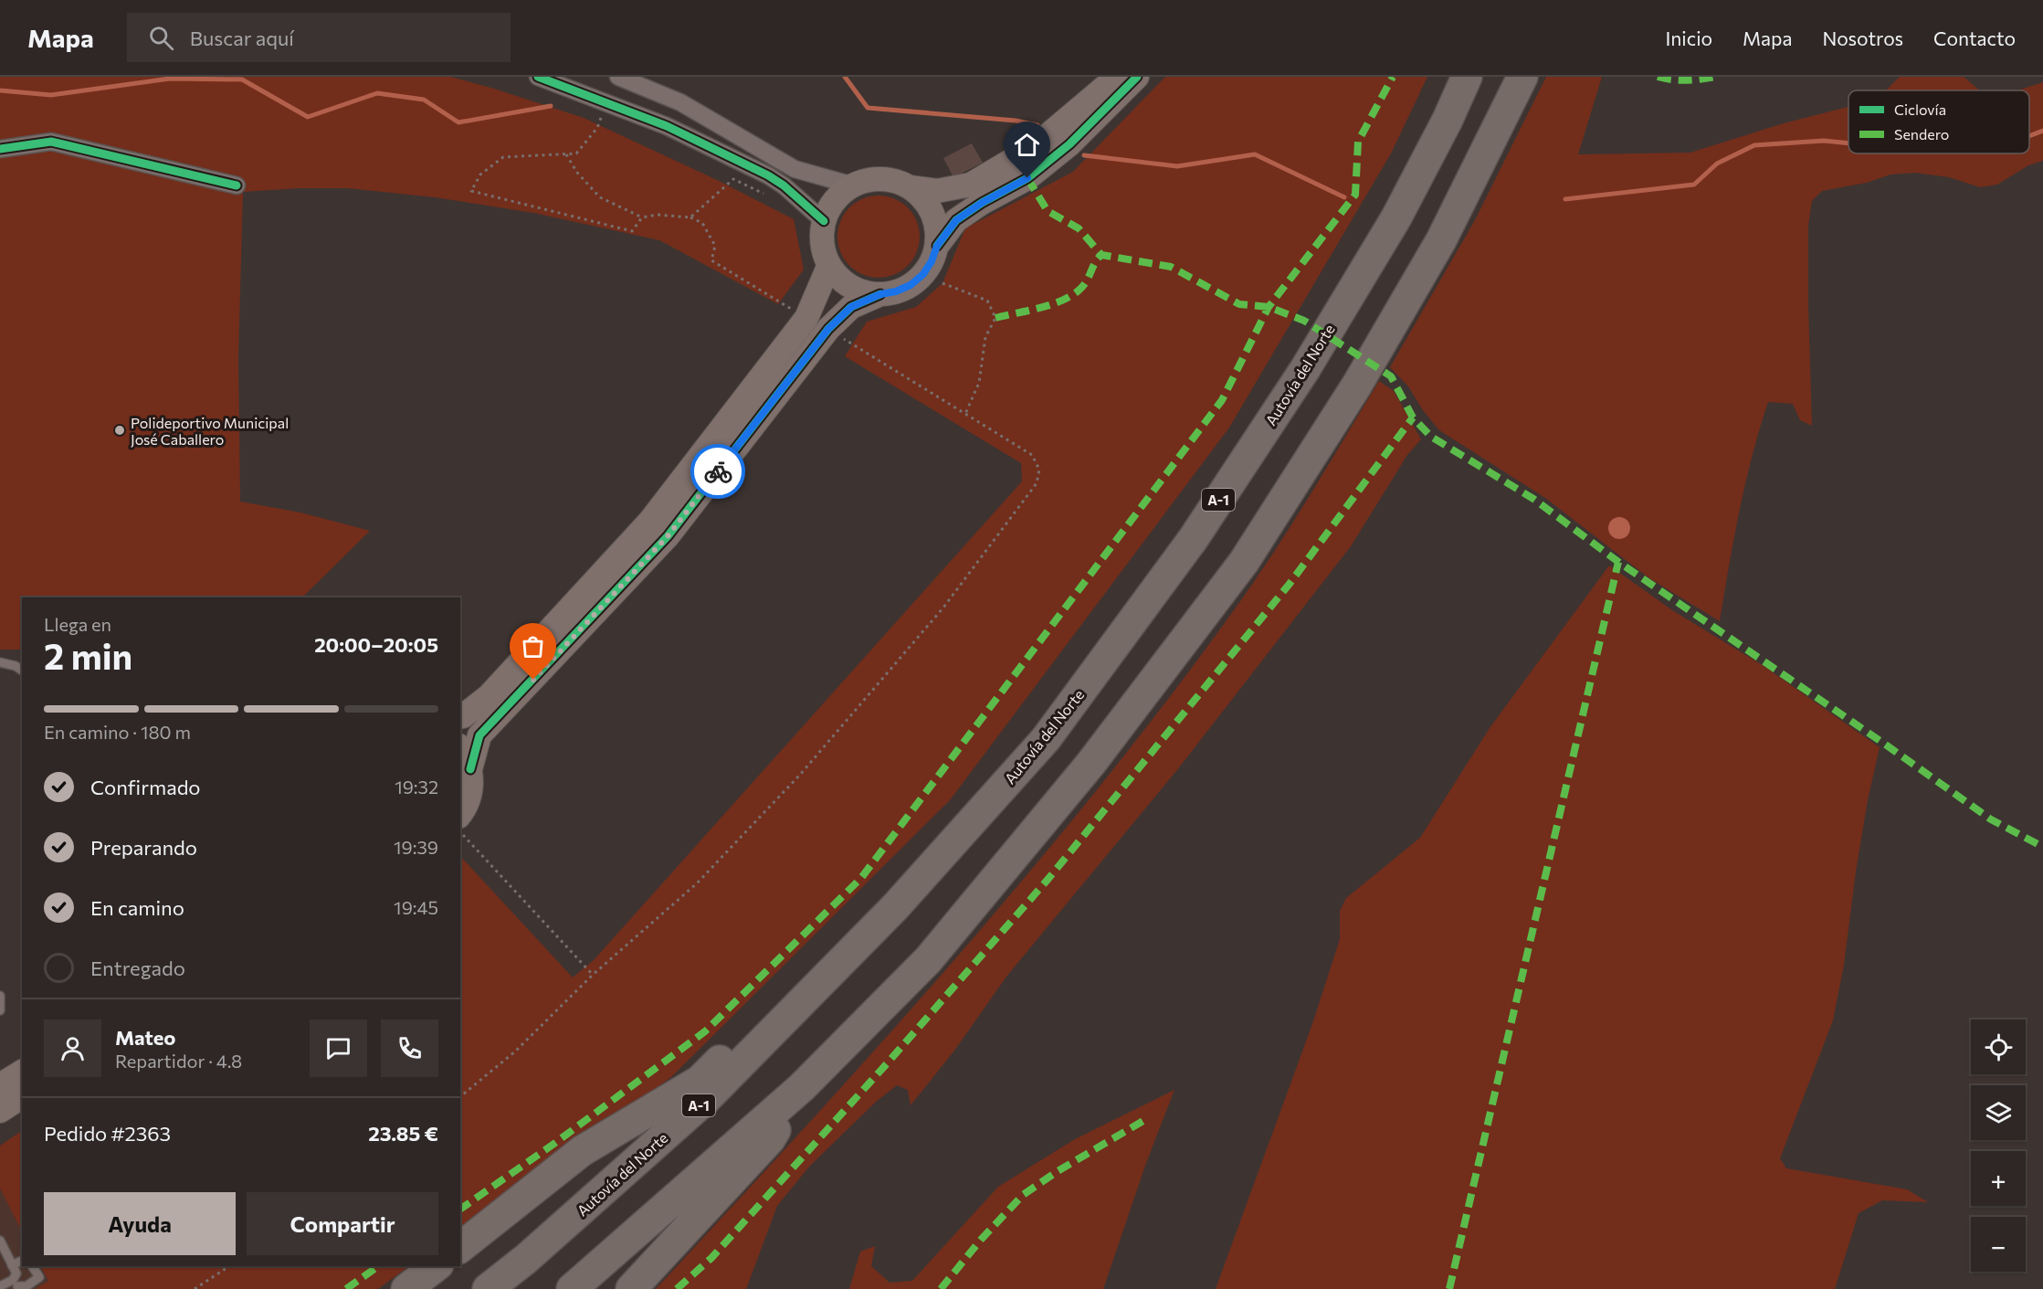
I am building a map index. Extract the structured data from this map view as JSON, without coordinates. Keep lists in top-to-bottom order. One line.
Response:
{"streets":{"highway":["Autovía del Norte","A-1"]},"places":["Polideportivo Municipal José Caballero"],"legend":["Ciclovía","Sendero"],"page":{"header":"Mapa","search":"Buscar aquí","nav":["Inicio","Mapa","Nosotros","Contacto"],"heading":["2 min","Llega en","20:00–20:05"],"panel":["Mateo","Repartidor · 4.8","Pedido #2363","23.85 €"],"bar":"En camino · 180 m","list":[["Confirmado","19:32"],["Preparando","19:39"],["En camino","19:45"],"Entregado"],"map_buttons":["+","−"],"buttons":["Ayuda","Compartir"]}}
